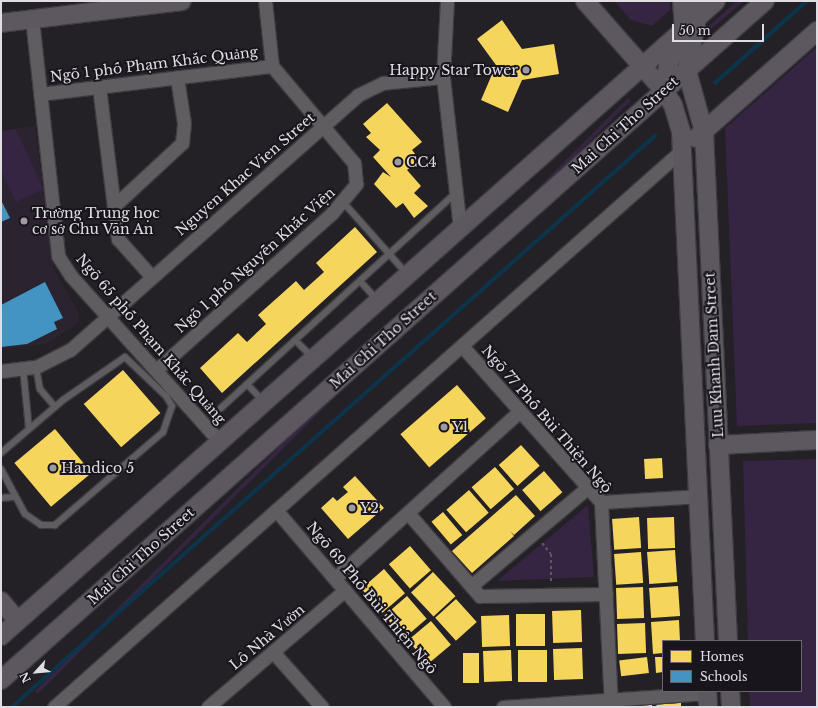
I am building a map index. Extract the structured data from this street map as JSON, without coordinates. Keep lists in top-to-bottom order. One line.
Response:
{"streets":{"main road":["Mai Chi Tho Street","Luu Khanh Dam Street"],"street":["Ngõ 1 phố Phạm Khắc Quảng","Nguyen Khac Vien Street","Ngõ 1 phố Nguyễn Khắc Viện","Ngõ 65 phố Phạm Khắc Quảng","Ngõ 77 Phố Bùi Thiện Ngộ","Ngõ 69 Phố Bùi Thiện Ngô","Lô Nhà Vườn"]},"crossings":[["Ngõ 1 phố Phạm Khắc Quảng","Nguyen Khac Vien Street"],["Ngõ 1 phố Phạm Khắc Quảng","Ngõ 1 phố Nguyễn Khắc Viện"],["Ngõ 1 phố Phạm Khắc Quảng","Ngõ 65 phố Phạm Khắc Quảng"],["Mai Chi Tho Street","Luu Khanh Dam Street"],["Nguyen Khac Vien Street","Ngõ 1 phố Nguyễn Khắc Viện"],["Nguyen Khac Vien Street","Ngõ 65 phố Phạm Khắc Quảng"],["Ngõ 1 phố Nguyễn Khắc Viện","Ngõ 65 phố Phạm Khắc Quảng"],["Ngõ 69 Phố Bùi Thiện Ngô","Lô Nhà Vườn"]],"places":["Happy Star Tower","CC4","Trường Trung học cơ sở Chu Văn An","Y1","Handico 5","Y2"],"legend":["Homes","Schools"],"scale_bar":"50 m","north":"bottom left"}
